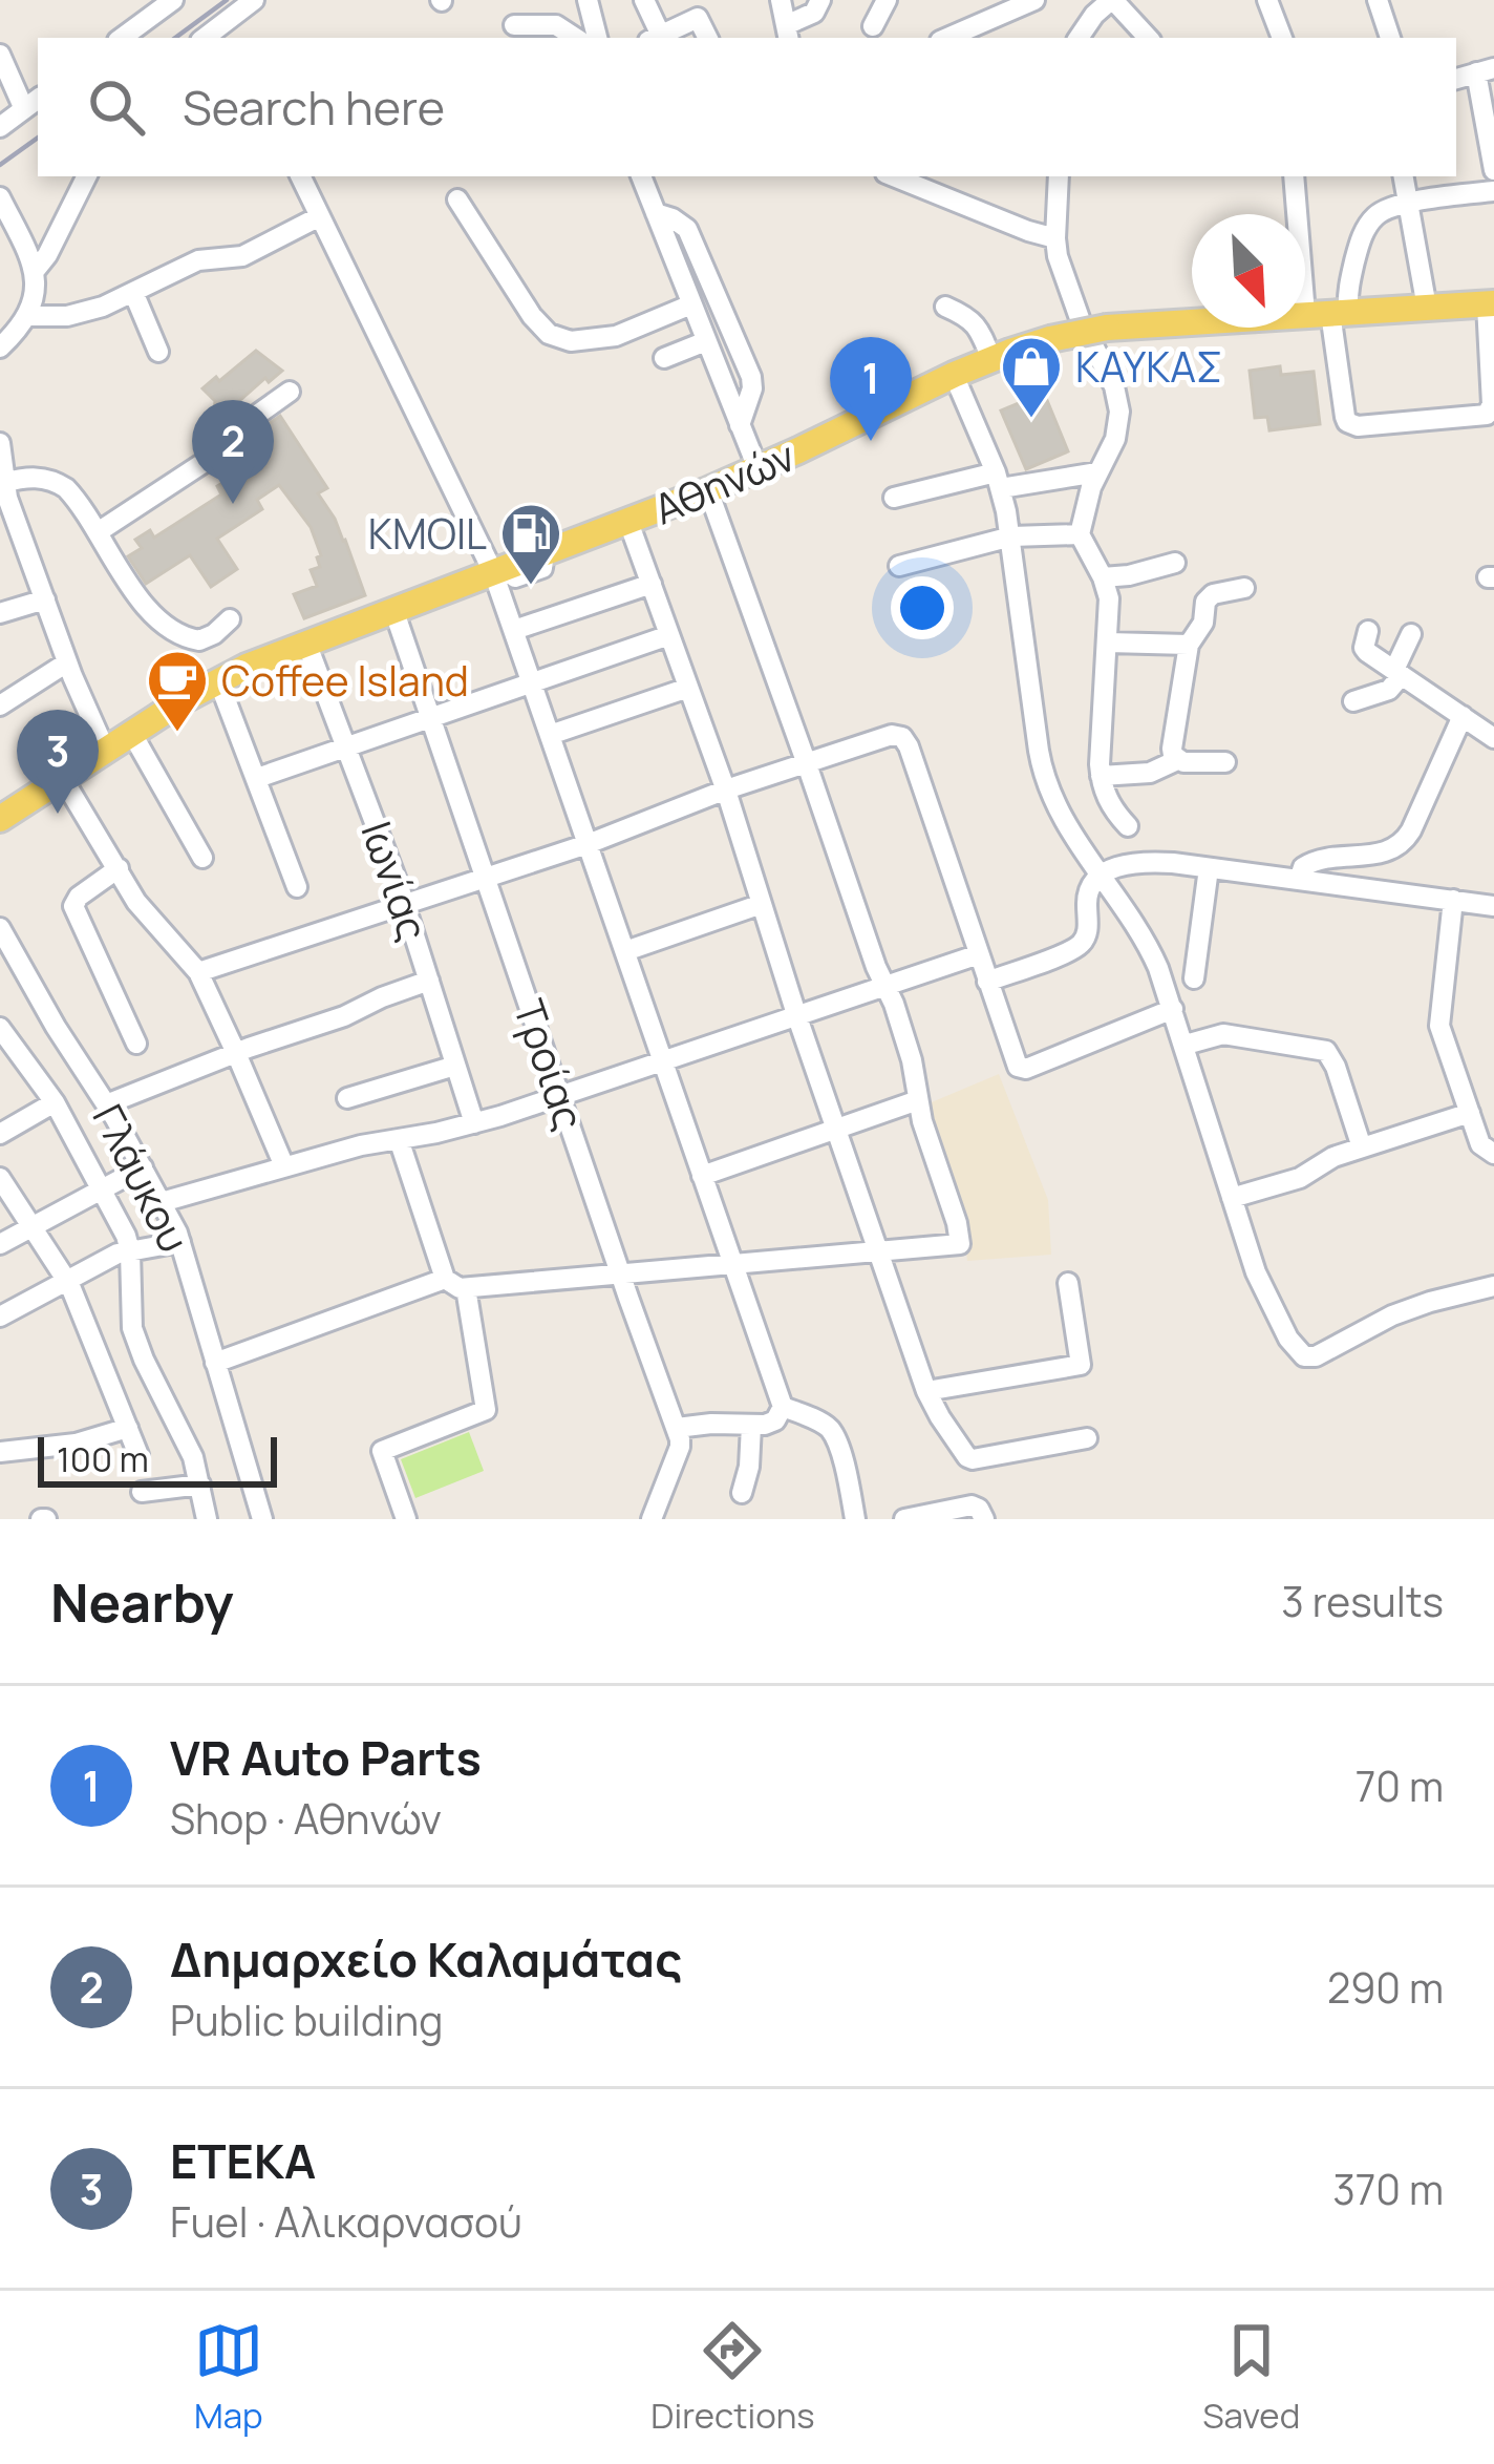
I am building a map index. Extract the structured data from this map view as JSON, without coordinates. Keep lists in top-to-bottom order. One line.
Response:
{"streets":{"main road":["Αθηνών"],"street":["Ιωνίας","Τροίας","Γλάυκου"]},"crossings":[["Αθηνών","Ιωνίας"],["Αθηνών","Τροίας"]],"places":{"shop":["ΚΑΥΚΑΣ"],"fuel station":["KMOIL"],"cafe":["Coffee Island"]},"scale_bar":"100 m","north":"bottom right","page":{"search":"Search here","pins":["1","2","3"],"scale":"100 m","heading":["Nearby","3 results"],"list":[{"mark":"1","name":"VR Auto Parts","note":"Shop · Αθηνών","value":"70 m"},{"mark":"2","name":"Δημαρχείο Καλαμάτας","note":"Public building","value":"290 m"},{"mark":"3","name":"ΕΤΕΚΑ","note":"Fuel · Αλικαρνασού","value":"370 m"}],"nav":["Map","Directions","Saved"]}}
